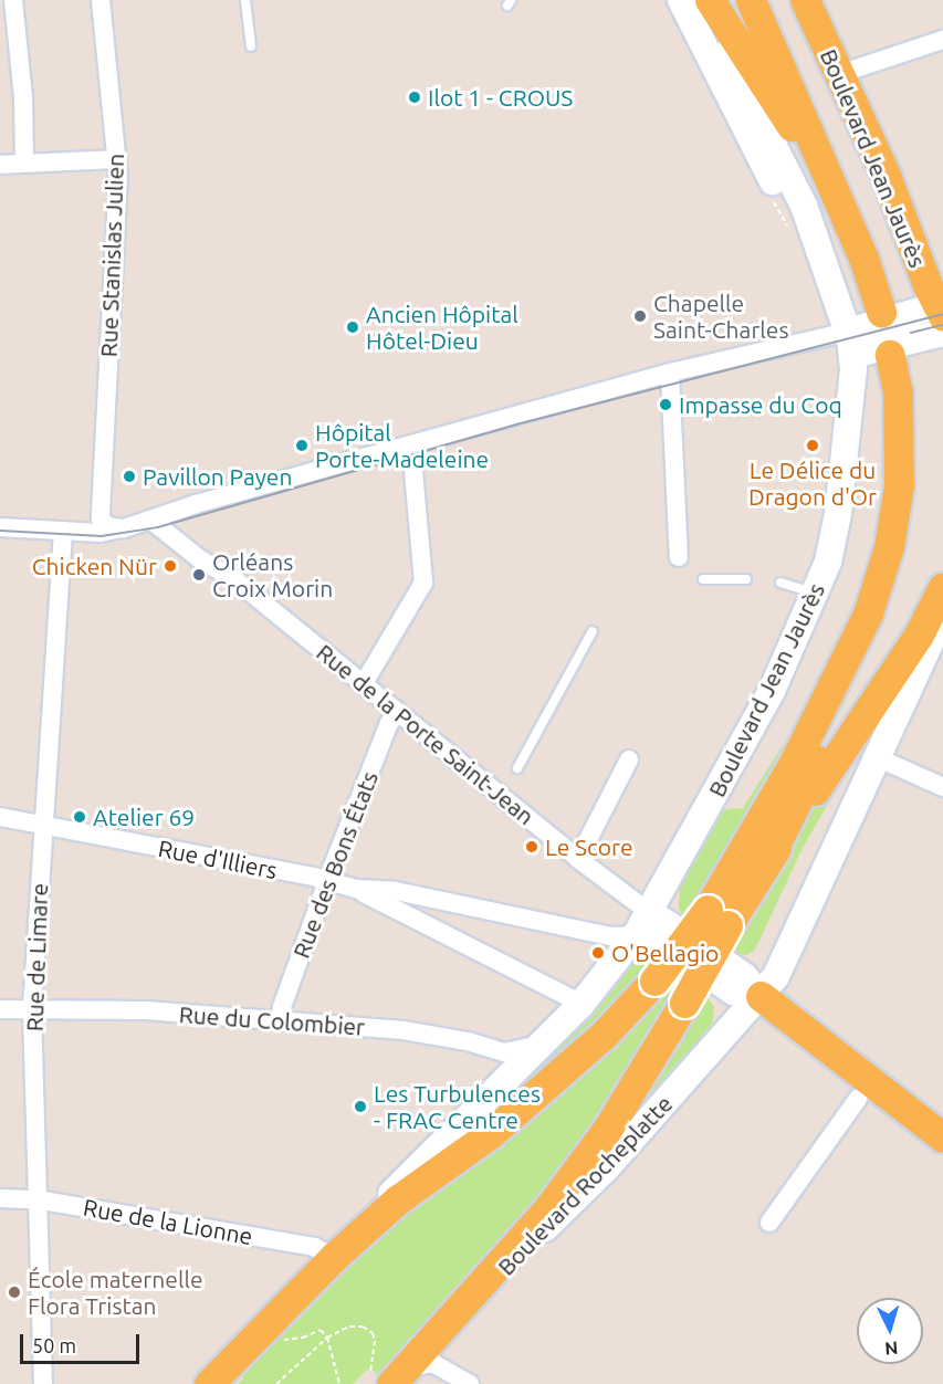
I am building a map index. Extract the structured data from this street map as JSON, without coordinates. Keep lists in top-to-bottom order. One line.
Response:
{"streets":{"main road":["Boulevard Jean Jaurès","Boulevard Rocheplatte"],"street":["Rue Stanislas Julien","Rue de la Porte Saint-Jean","Rue d'Illiers","Rue des Bons États","Rue de Limare","Rue du Colombier","Rue de la Lionne"]},"crossings":[["Boulevard Jean Jaurès","Rue de la Porte Saint-Jean"],["Boulevard Jean Jaurès","Rue d'Illiers"],["Rue de la Porte Saint-Jean","Rue des Bons États"],["Rue d'Illiers","Rue des Bons États"],["Rue d'Illiers","Rue de Limare"],["Rue des Bons États","Rue du Colombier"],["Rue de Limare","Rue du Colombier"],["Rue de Limare","Rue de la Lionne"]],"places":["Ilot 1 - CROUS","Chapelle Saint-Charles","Ancien Hôpital Hôtel-Dieu","Impasse du Coq","Hôpital Porte-Madeleine","Le Délice du Dragon d'Or","Pavillon Payen","Chicken Nür","Orléans Croix Morin","Atelier 69","Le Score","O'Bellagio","Les Turbulences - FRAC Centre","École maternelle Flora Tristan"],"scale_bar":"50 m","north":"bottom"}
